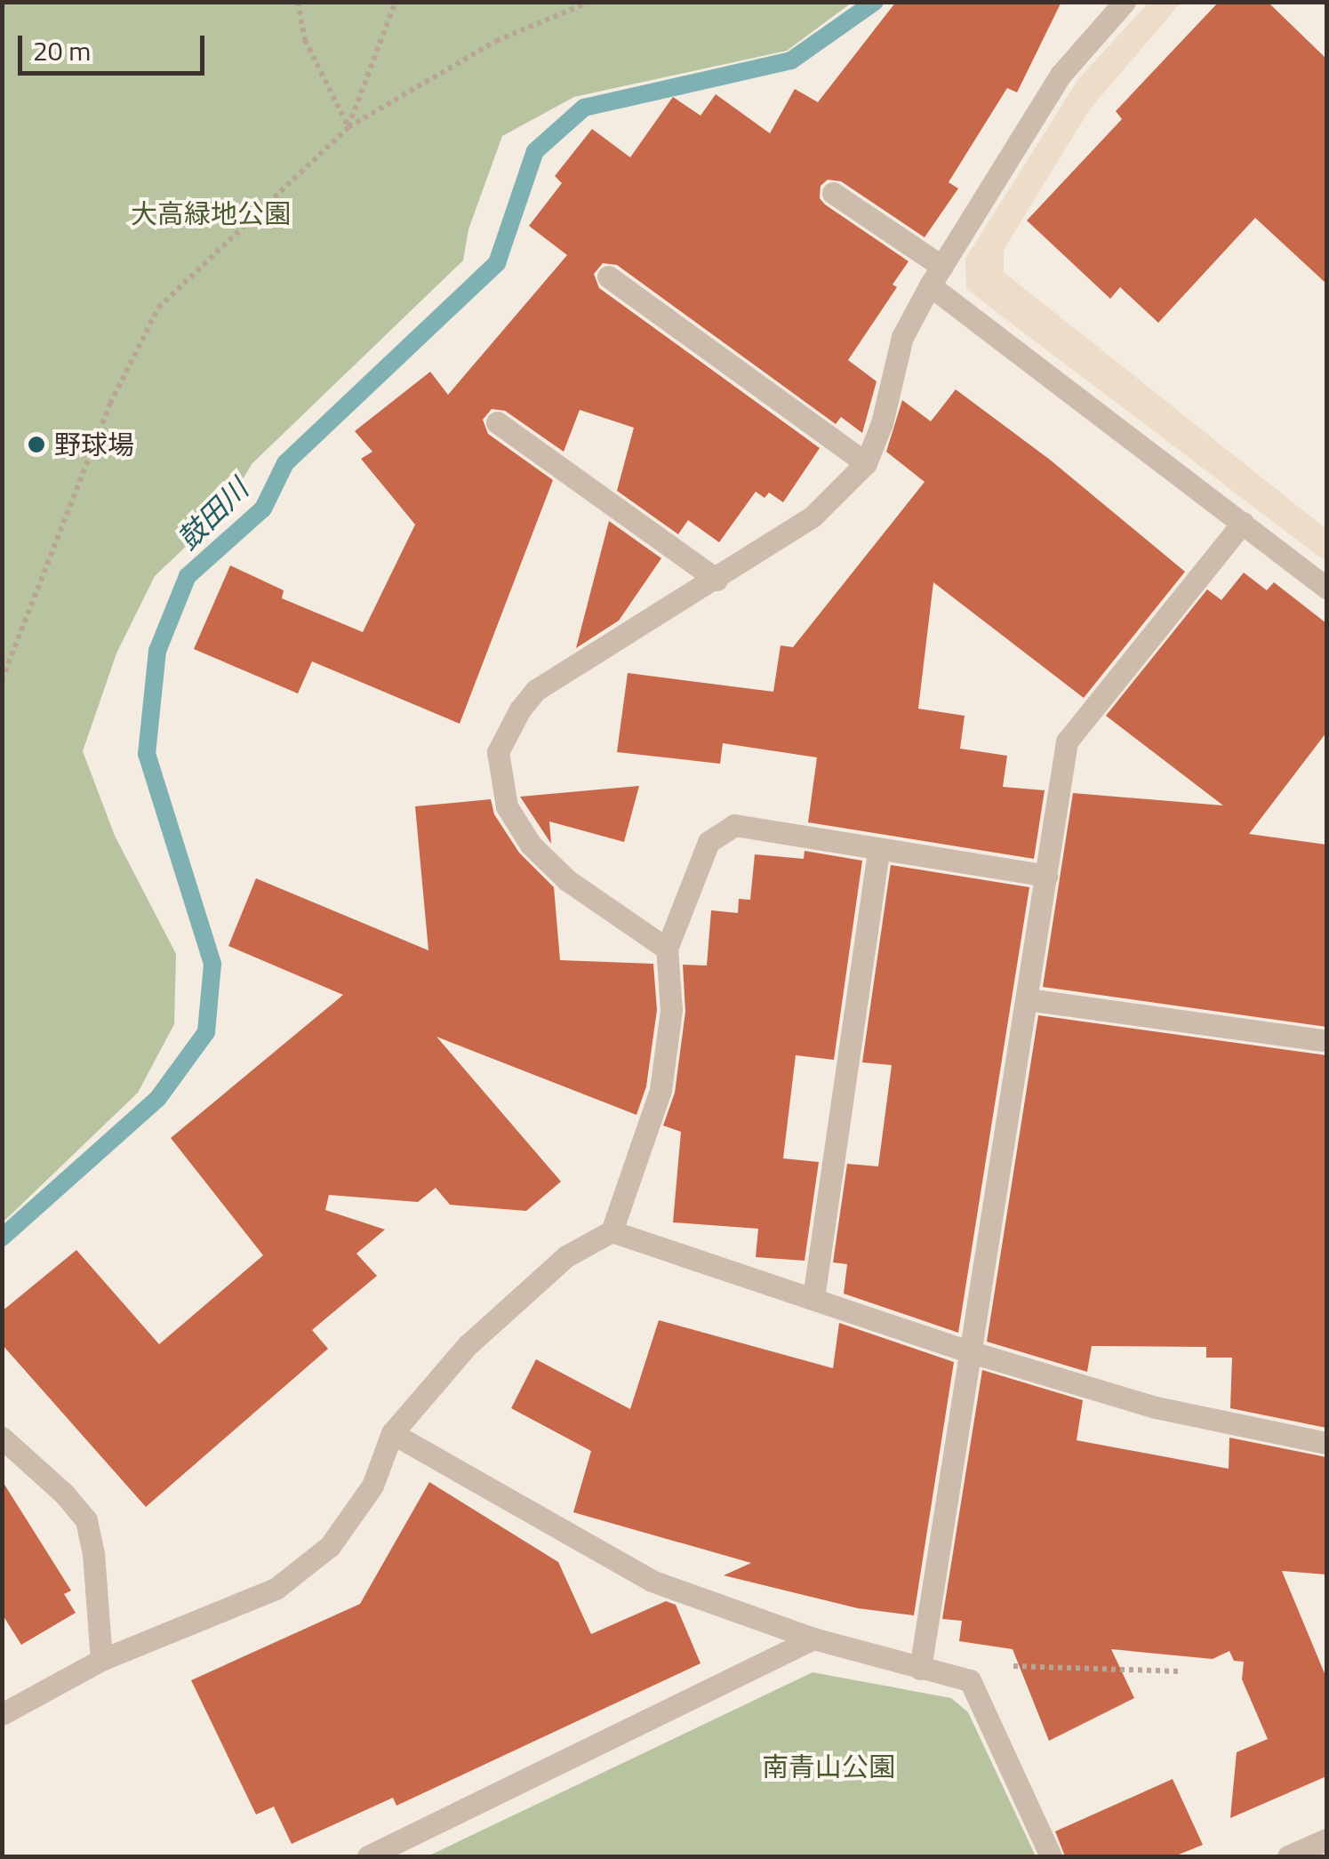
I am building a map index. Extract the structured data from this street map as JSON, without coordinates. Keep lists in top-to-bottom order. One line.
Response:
{"water":["鼓田川"],"parks":["大高緑地公園","南青山公園"],"places":["野球場"],"scale_bar":"20 m"}
